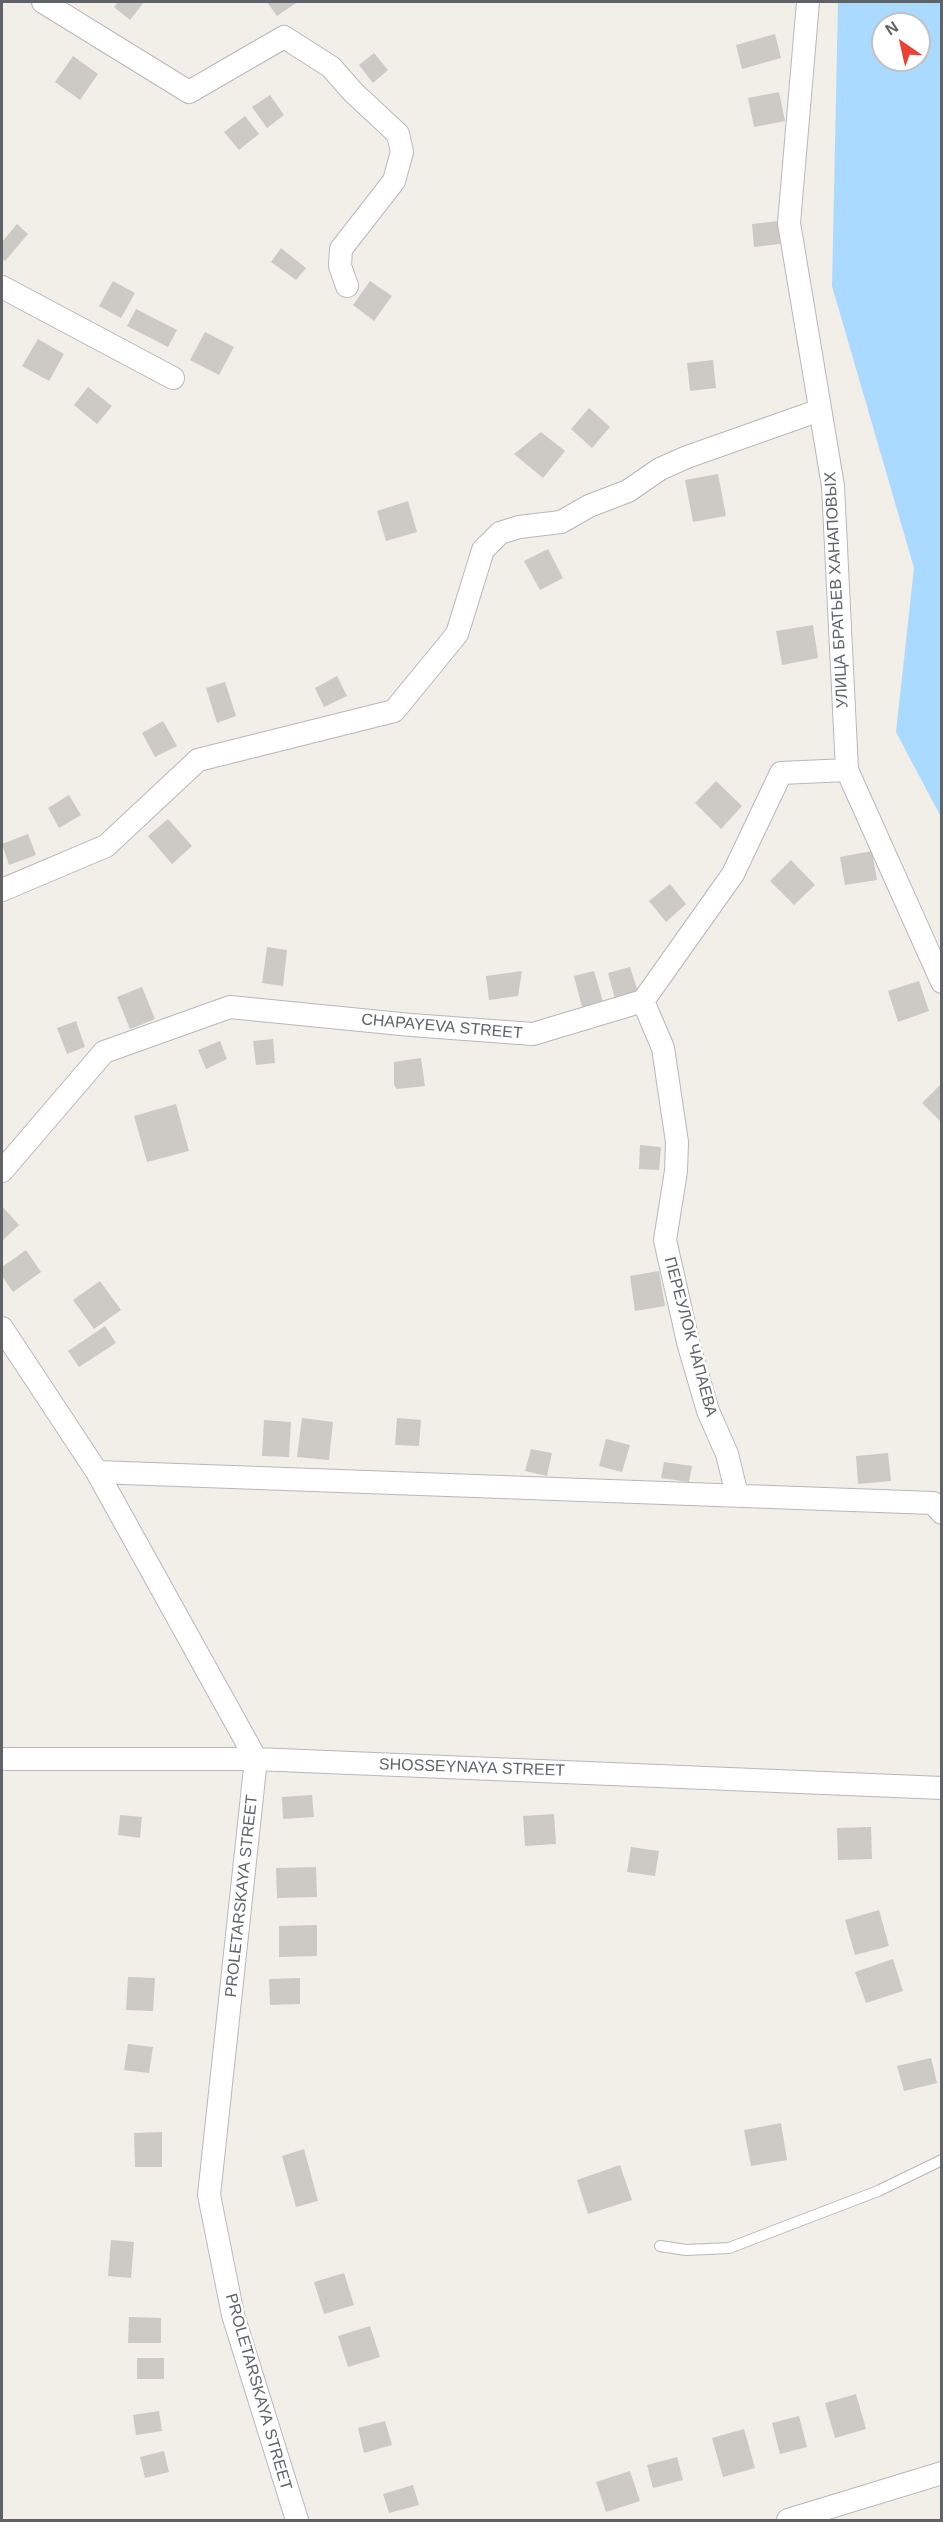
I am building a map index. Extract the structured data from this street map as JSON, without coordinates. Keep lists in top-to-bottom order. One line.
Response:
{"streets":{"street":["УЛИЦА БРАТЬЕВ ХАНАПОВЫХ","CHAPAYEVA STREET","ПЕРЕУЛОК ЧАПАЕВА","SHOSSEYNAYA STREET","PROLETARSKAYA STREET"]},"crossings":[["CHAPAYEVA STREET","ПЕРЕУЛОК ЧАПАЕВА"],["SHOSSEYNAYA STREET","PROLETARSKAYA STREET"]],"north":"top left"}
